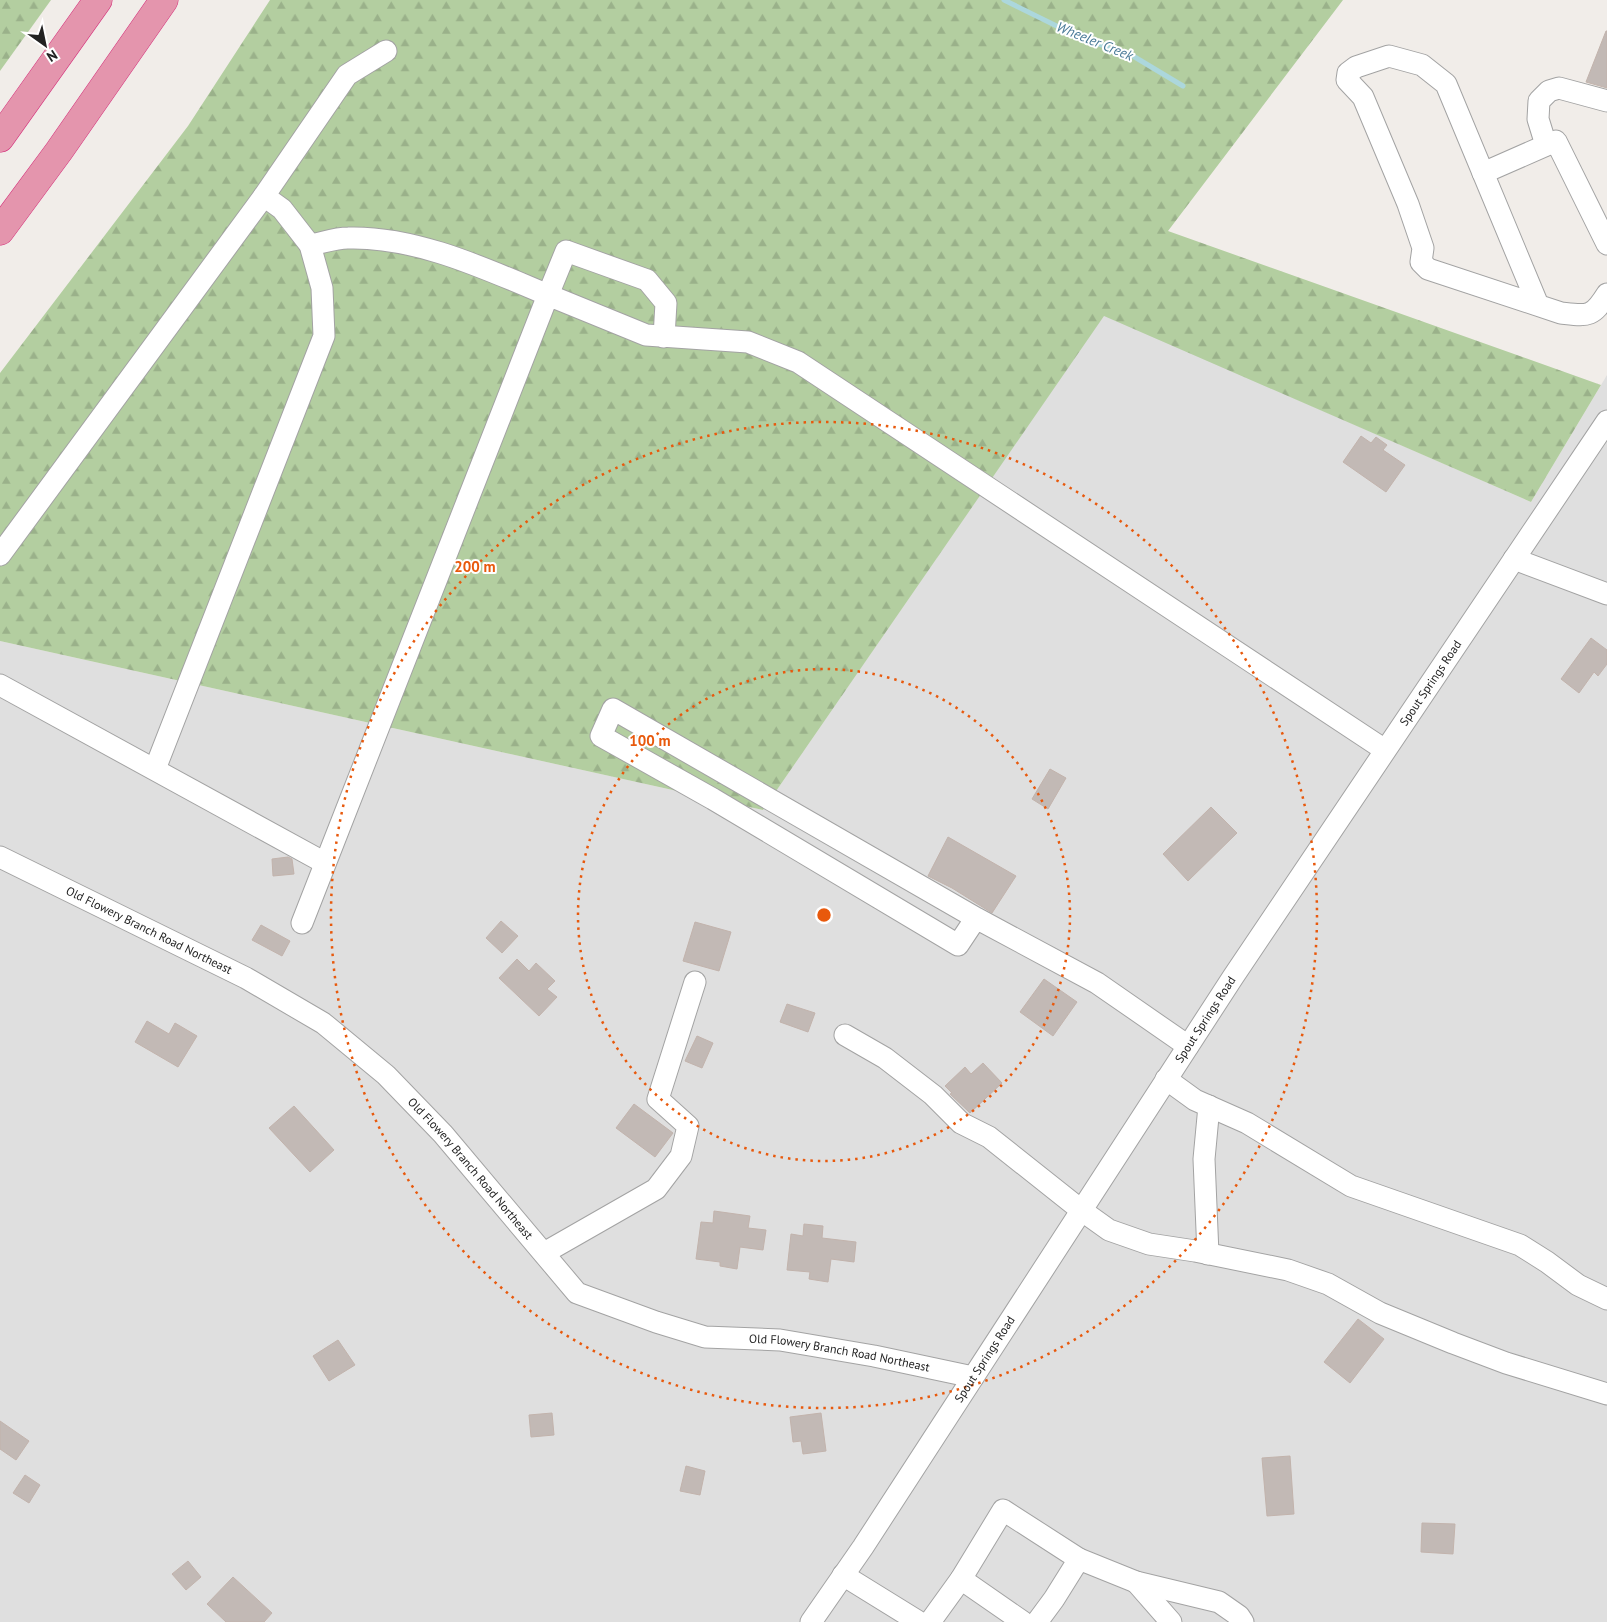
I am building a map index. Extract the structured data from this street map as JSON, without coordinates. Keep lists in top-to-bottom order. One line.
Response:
{"streets":{"street":["Spout Springs Road","Old Flowery Branch Road Northeast"]},"crossings":[["Spout Springs Road","Old Flowery Branch Road Northeast"]],"water":["Wheeler Creek"],"north":"bottom right","rings":["200 m","100 m"]}
